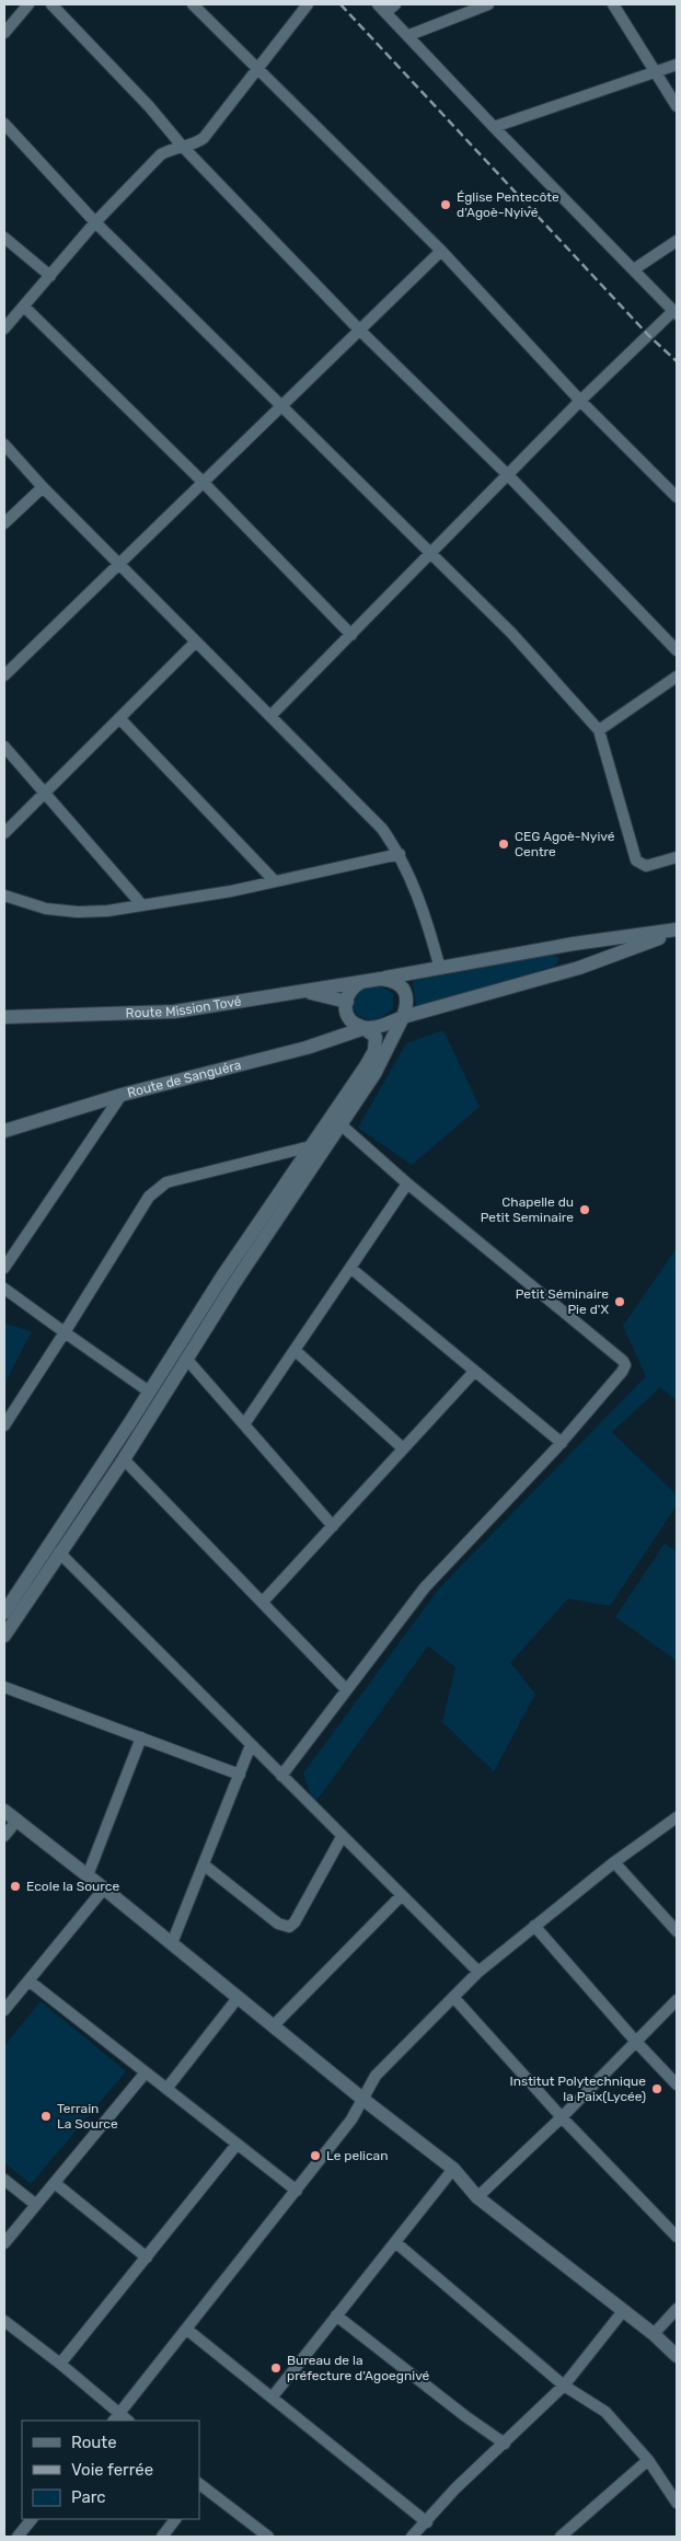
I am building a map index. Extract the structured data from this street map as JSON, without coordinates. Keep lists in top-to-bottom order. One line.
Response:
{"streets":{"street":["Route Mission Tové","Route de Sanguéra"]},"crossings":[["Route Mission Tové","Route de Sanguéra"]],"places":["Église Pentecôte d'Agoè-Nyivé","CEG Agoè-Nyivé Centre","Chapelle du Petit Seminaire","Petit Séminaire Pie d'X","Ecole la Source","Institut Polytechnique la Paix(Lycée)","Terrain La Source","Le pelican","Bureau de la préfecture d'Agoegnivé"],"legend":["Route","Voie ferrée","Parc"]}
